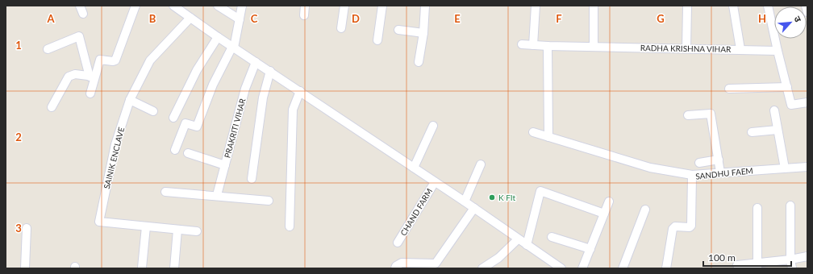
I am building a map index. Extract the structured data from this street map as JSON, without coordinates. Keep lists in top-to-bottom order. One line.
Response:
{"streets":{"street":["RADHA KRISHNA VIHAR","PRAKRITI VIHAR","SAINIK ENCLAVE","SANDHU FAEM","CHAND FARM"]},"places":["K FIt"],"scale_bar":"100 m","north":"top right","grid":{"columns":["A","B","C","D","E","F","G","H"],"rows":["1","2","3"]}}
